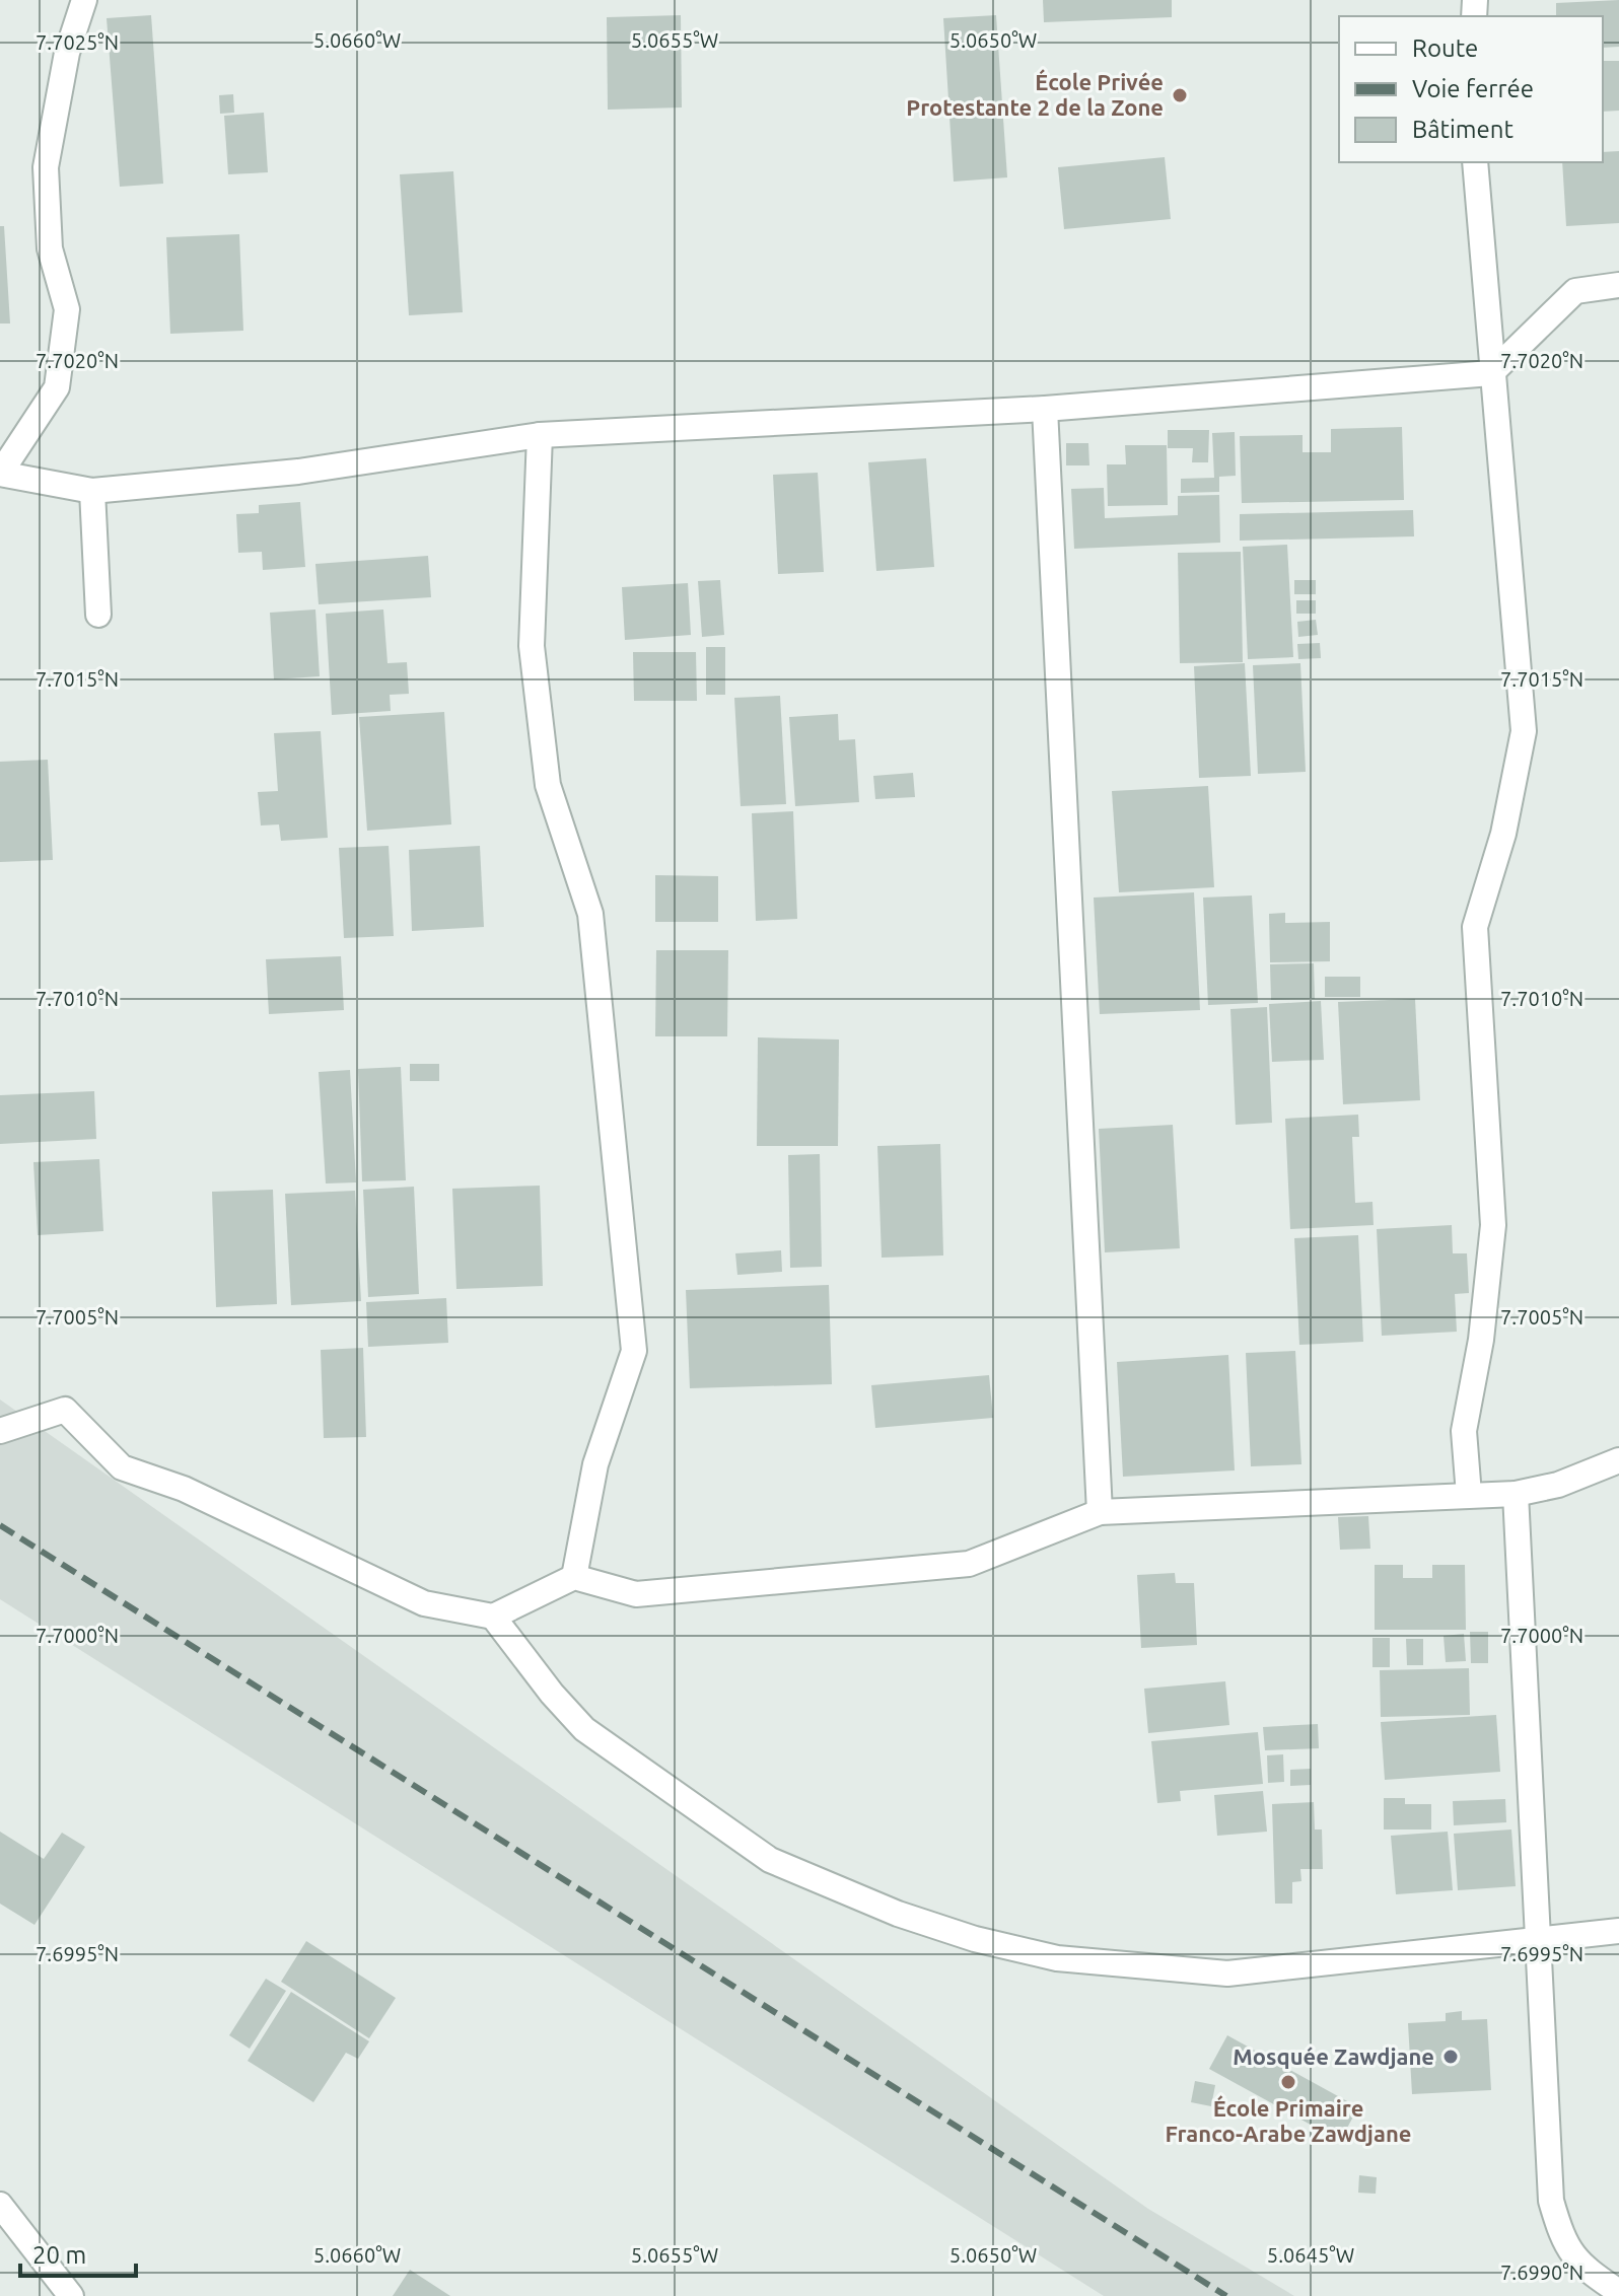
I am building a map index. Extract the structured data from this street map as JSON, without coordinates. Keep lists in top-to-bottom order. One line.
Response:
{"places":["École Privée Protestante 2 de la Zone","Mosquée Zawdjane","École Primaire Franco-Arabe Zawdjane"],"legend":["Route","Voie ferrée","Bâtiment"],"scale_bar":"20 m","coordinates":["5.0660°W","5.0655°W","5.0650°W","7.7025°N","7.7020°N","7.7015°N","7.7010°N","7.7005°N","7.7000°N","7.6995°N","5.0645°W","7.6990°N"]}
